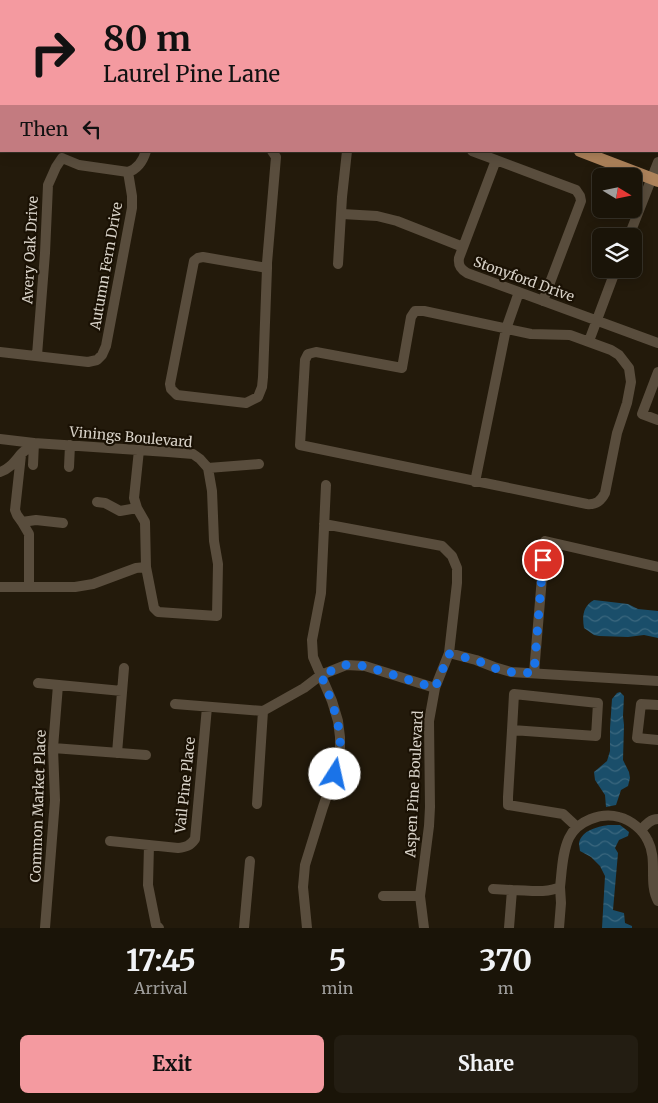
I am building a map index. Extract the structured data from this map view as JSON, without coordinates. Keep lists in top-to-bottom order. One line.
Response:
{"streets":{"street":["Avery Oak Drive","Autumn Fern Drive","Stonyford Drive","Vinings Boulevard","Aspen Pine Boulevard","Vail Pine Place","Common Market Place"]},"crossings":[["Avery Oak Drive","Autumn Fern Drive"]],"north":"right","page":{"turn":["80 m","Laurel Pine Lane"],"then":"Then","eta":["17:45","Arrival","5","min","370","m"],"buttons":["Exit","Share"]}}
